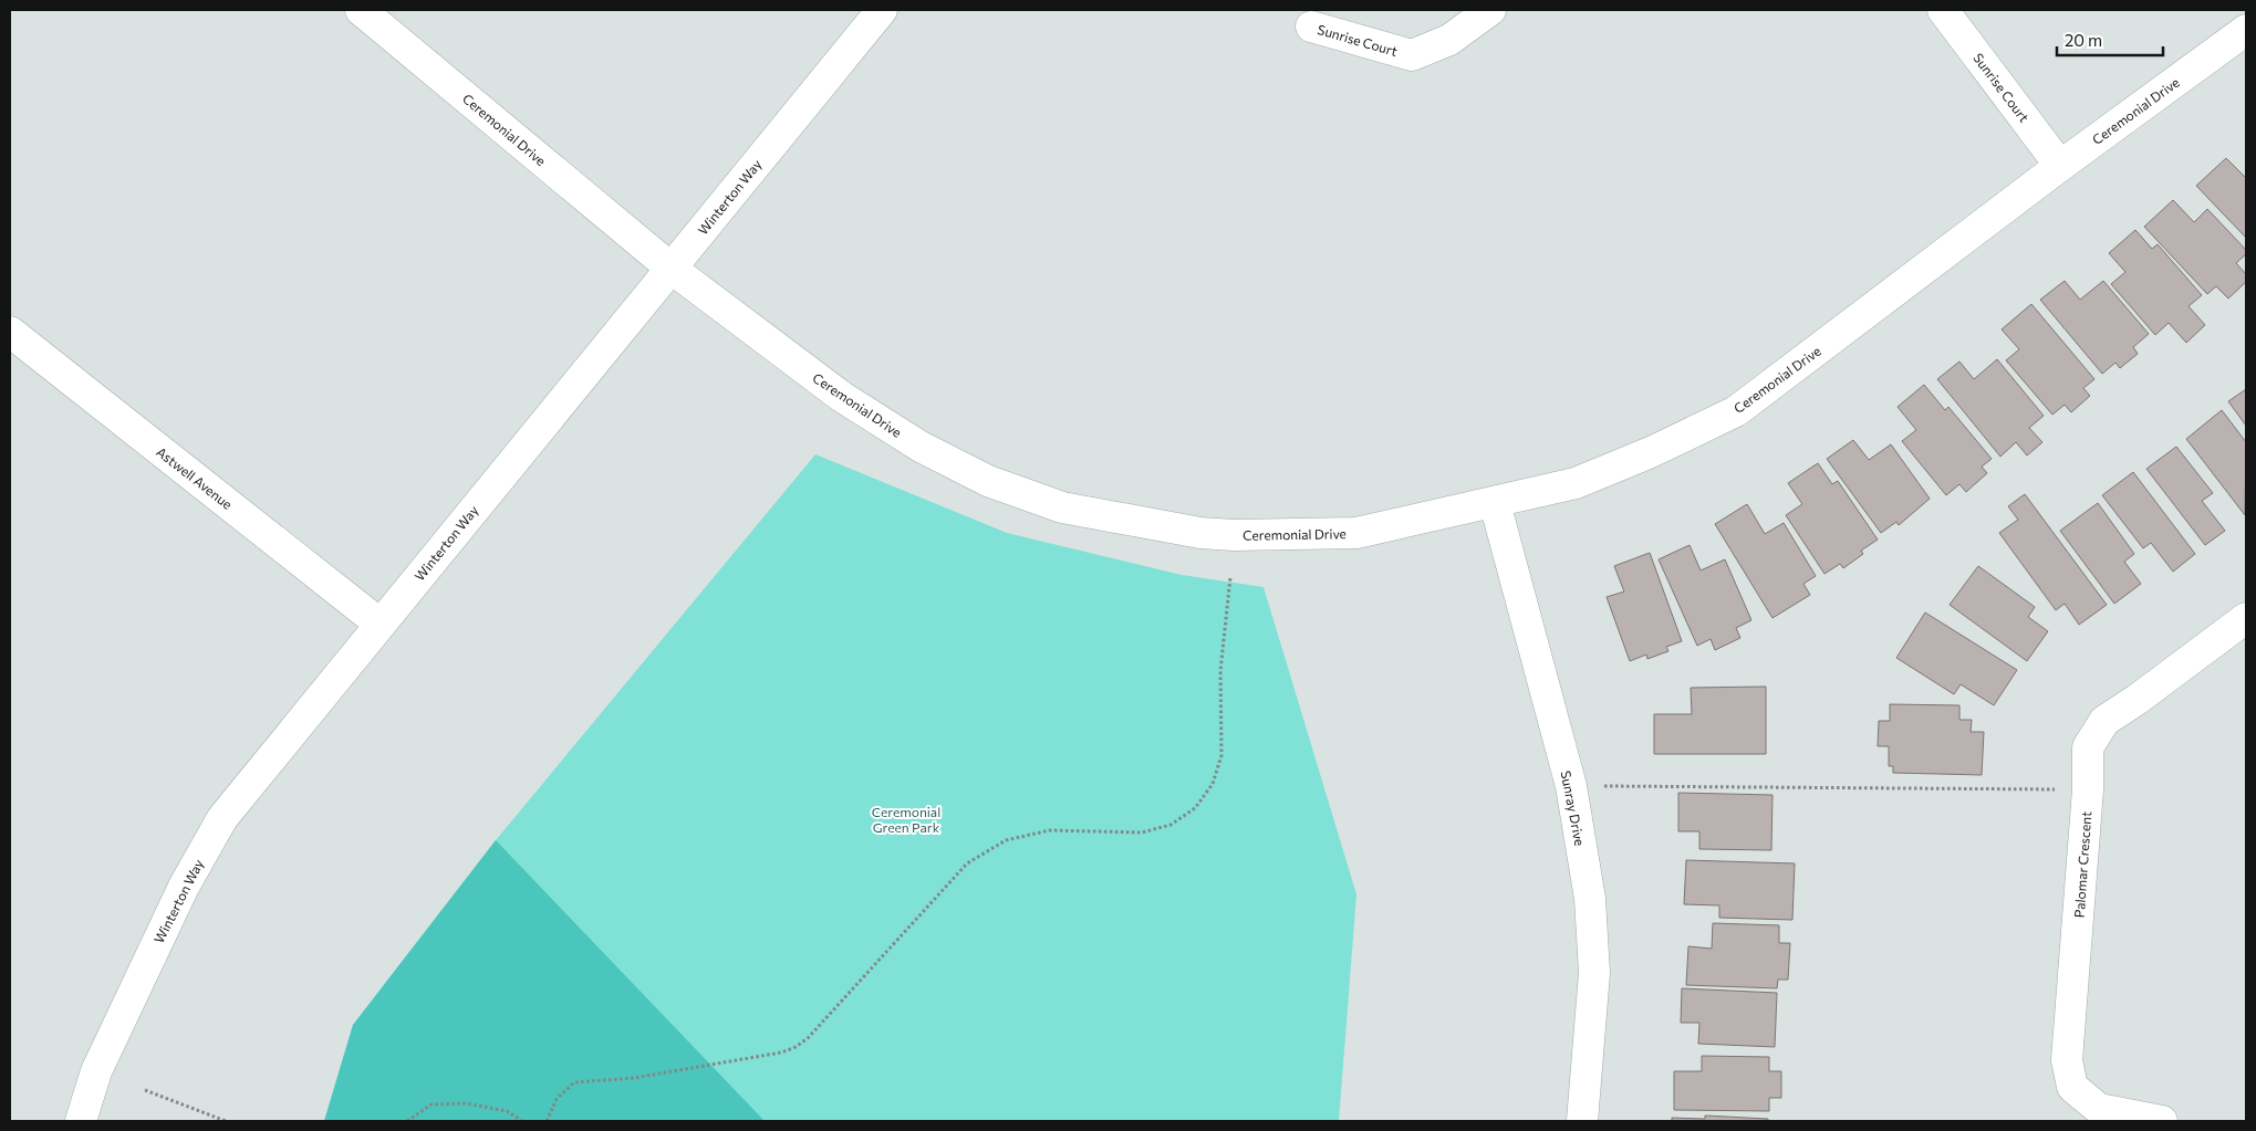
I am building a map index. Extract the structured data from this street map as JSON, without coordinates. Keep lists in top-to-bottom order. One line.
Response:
{"streets":{"street":["Sunrise Court","Ceremonial Drive","Winterton Way","Astwell Avenue","Sunray Drive","Palomar Crescent"]},"crossings":[["Sunrise Court","Ceremonial Drive"],["Ceremonial Drive","Winterton Way"],["Ceremonial Drive","Sunray Drive"],["Winterton Way","Astwell Avenue"]],"parks":["Ceremonial Green Park"],"scale_bar":"20 m"}
